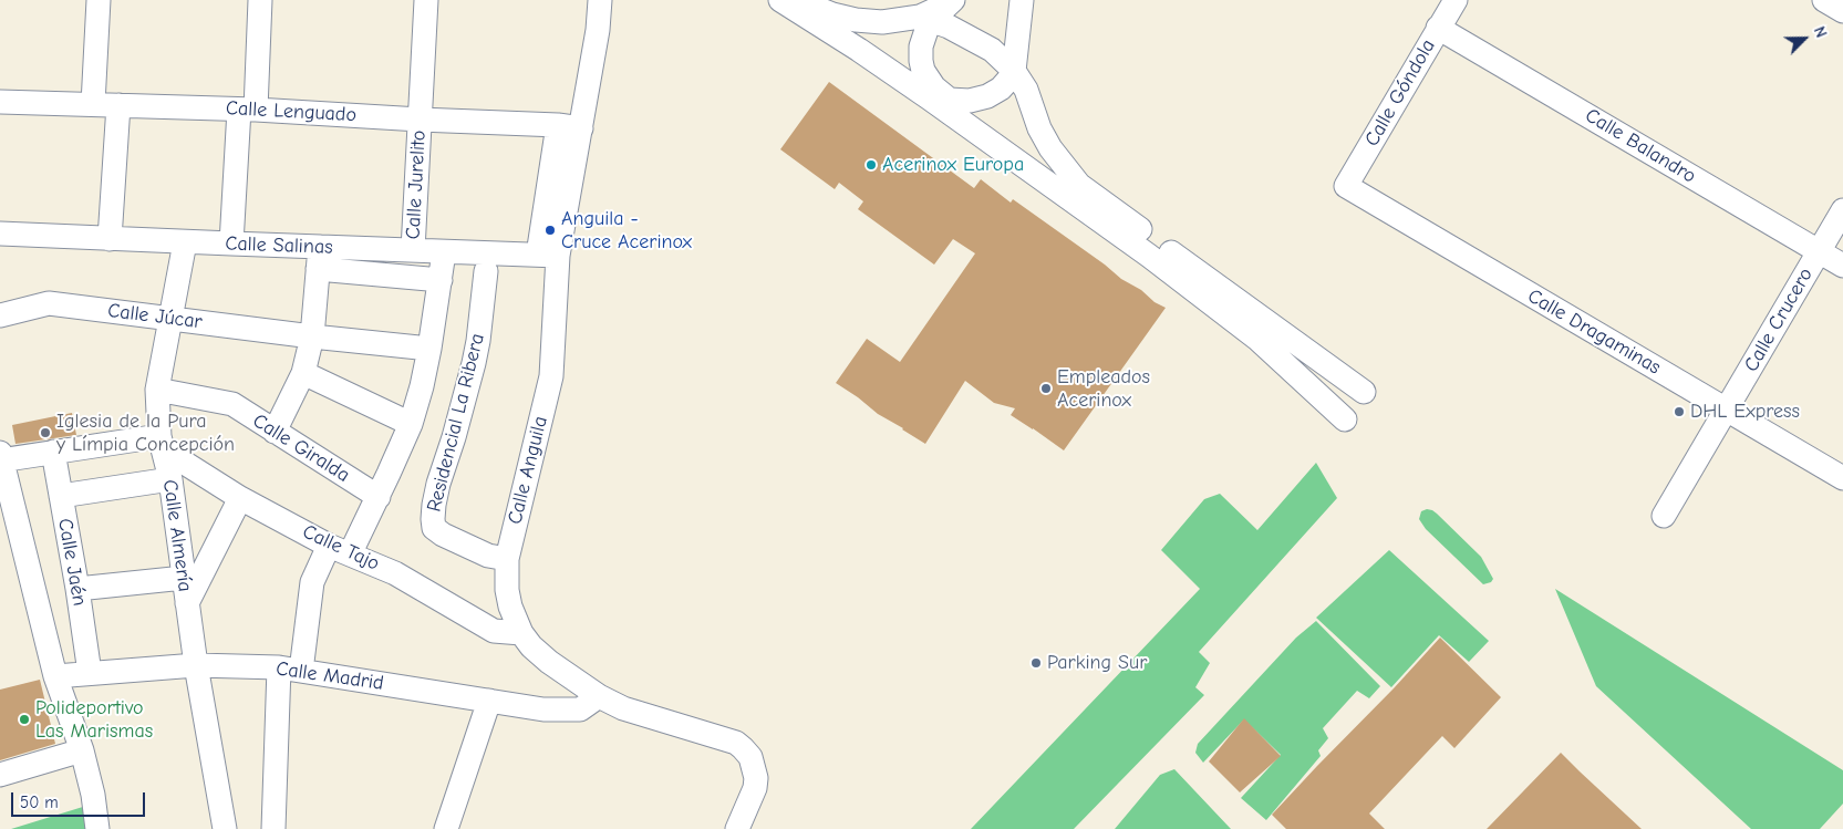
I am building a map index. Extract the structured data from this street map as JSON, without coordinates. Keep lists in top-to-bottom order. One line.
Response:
{"streets":{"street":["Calle Góndola","Calle Lenguado","Calle Balandro","Calle Jurelito","Calle Salinas","Calle Júcar","Calle Crucero","Calle Dragaminas","Residencial La Ribera","Calle Giralda","Calle Anguila","Calle Almería","Calle Tajo","Calle Jaén","Calle Madrid"]},"crossings":[["Calle Góndola","Calle Balandro"],["Calle Góndola","Calle Dragaminas"],["Calle Lenguado","Calle Jurelito"],["Calle Lenguado","Calle Anguila"],["Calle Balandro","Calle Crucero"],["Calle Jurelito","Calle Salinas"],["Calle Salinas","Calle Anguila"],["Calle Salinas","Calle Almería"],["Calle Júcar","Calle Almería"],["Calle Crucero","Calle Dragaminas"],["Residencial La Ribera","Calle Anguila"],["Calle Giralda","Calle Almería"],["Calle Anguila","Calle Tajo"],["Calle Anguila","Calle Madrid"],["Calle Almería","Calle Tajo"],["Calle Almería","Calle Madrid"],["Calle Jaén","Calle Madrid"]],"places":["Acerinox Europa","Anguila - Cruce Acerinox","Empleados Acerinox","DHL Express","Iglesia de la Pura y Límpia Concepción","Parking Sur","Polideportivo Las Marismas"],"scale_bar":"50 m","north":"top right"}
